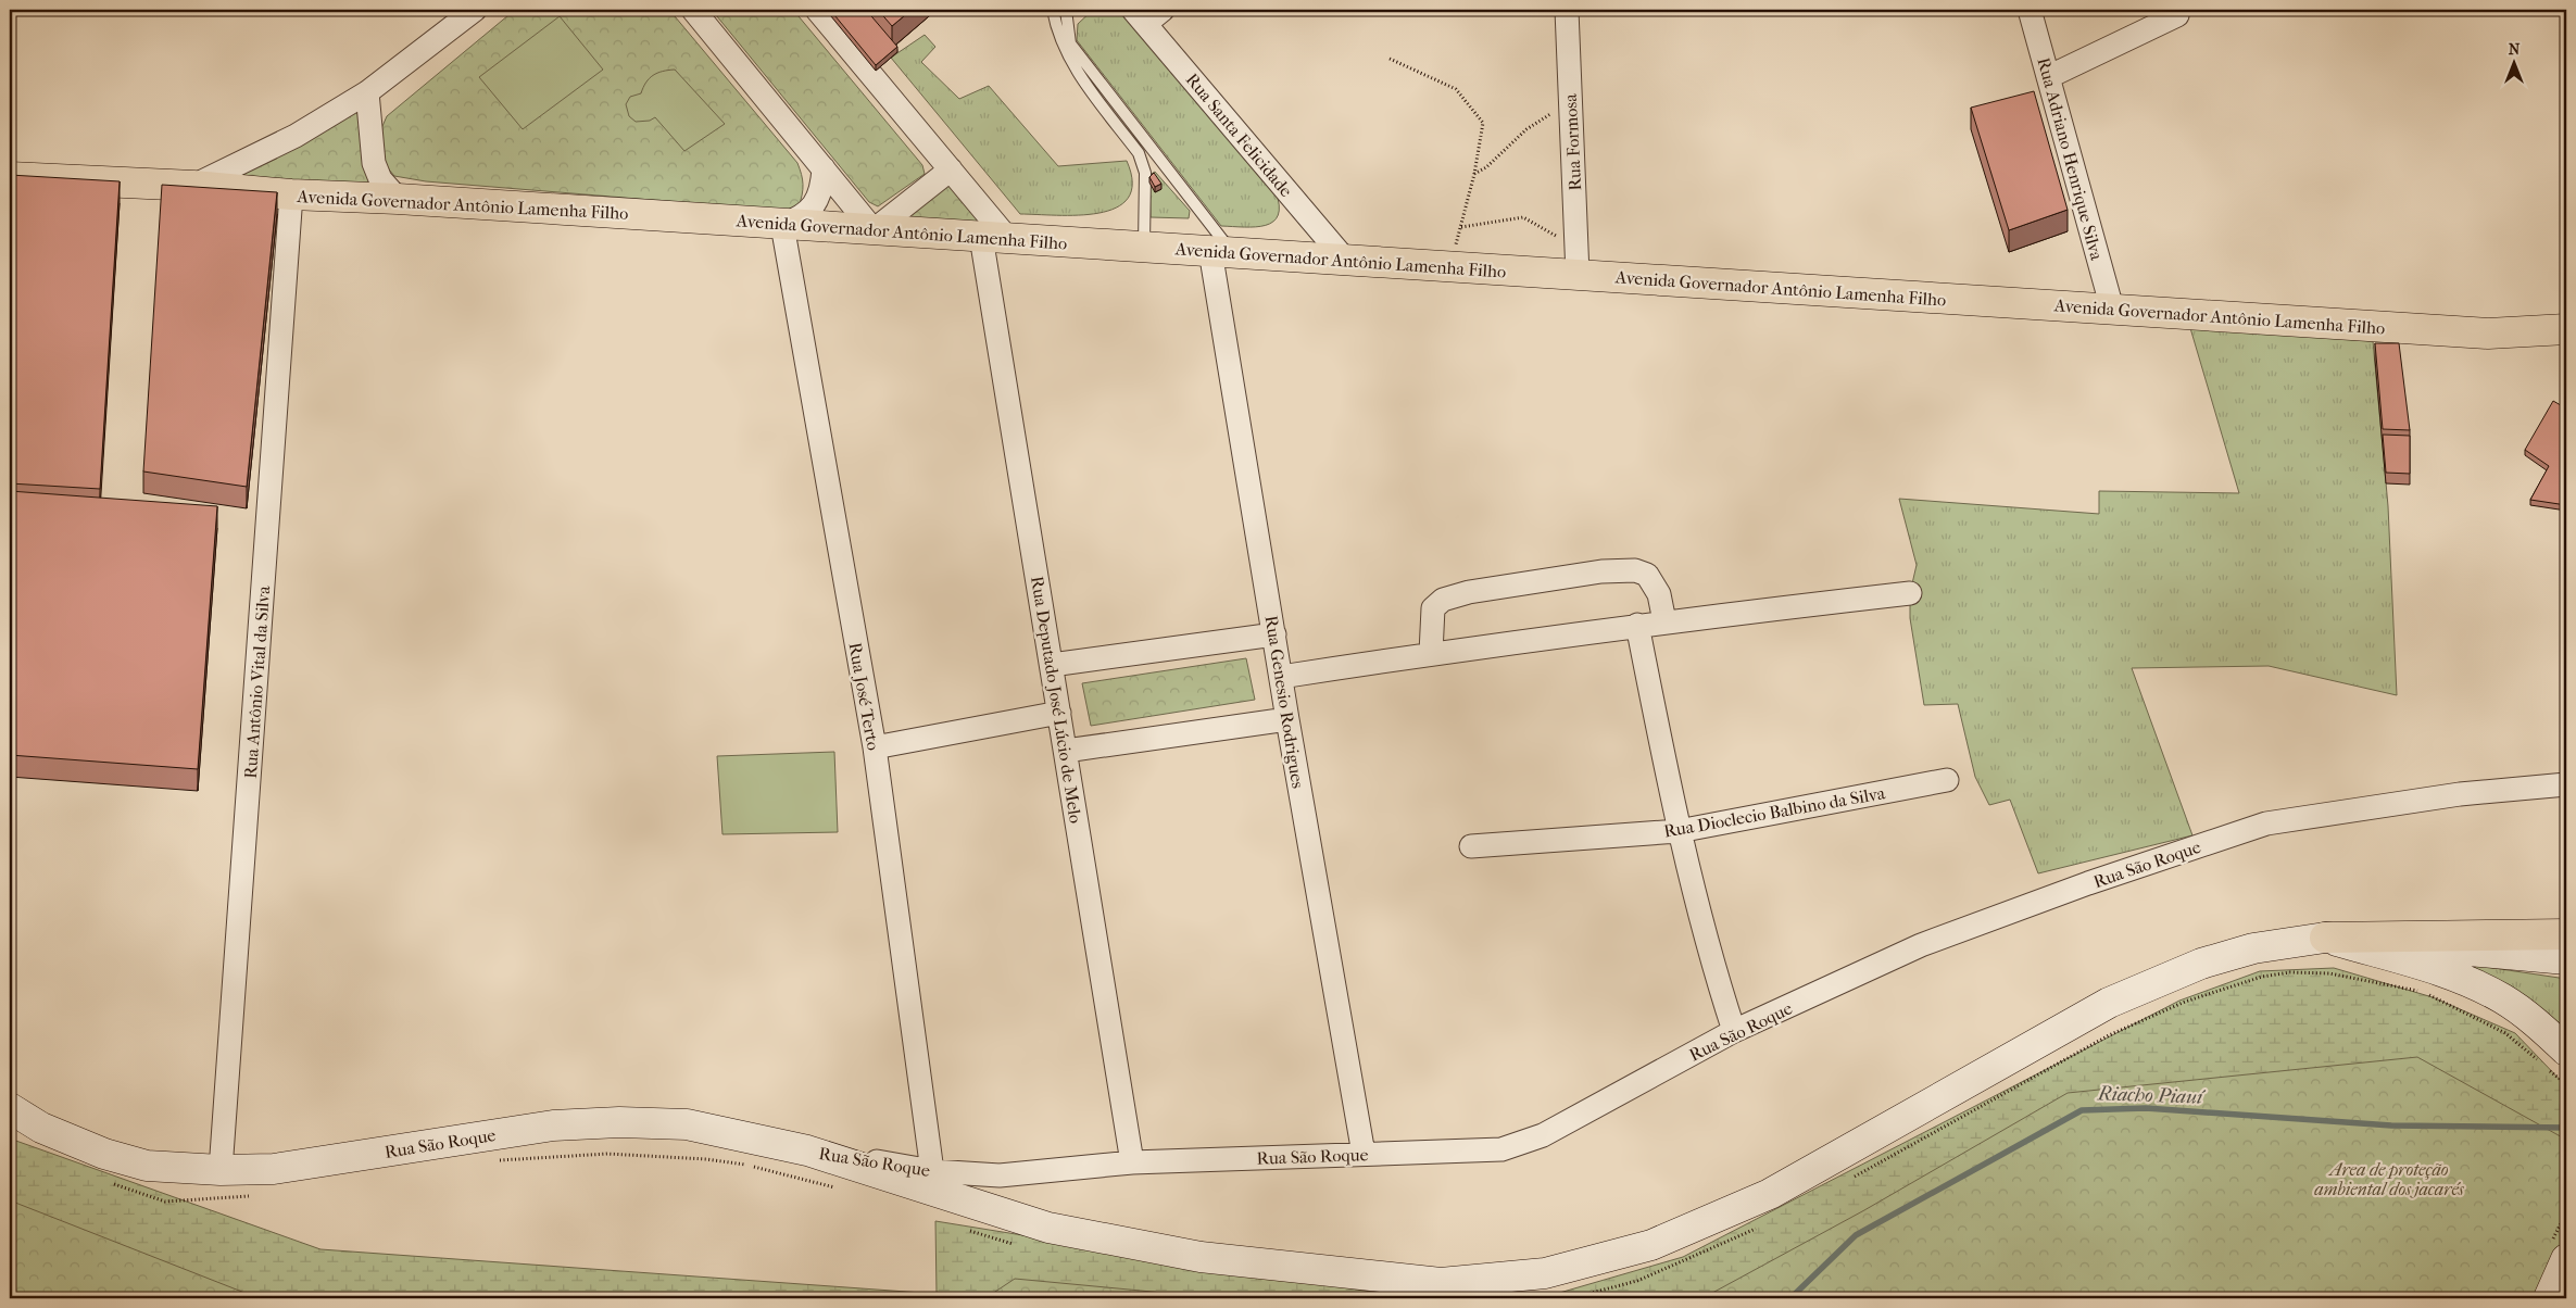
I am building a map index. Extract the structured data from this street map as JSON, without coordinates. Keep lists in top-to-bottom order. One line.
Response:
{"streets":{"main road":["Avenida Governador Antônio Lamenha Filho","Rua São Roque"],"street":["Rua Santa Felicidade","Rua Formosa","Rua Adriano Henrique Silva","Rua Antônio Vital da Silva","Rua José Terto","Rua Deputado José Lúcio de Melo","Rua Genesio Rodrigues","Rua Dioclecio Balbino da Silva"]},"crossings":[["Rua Santa Felicidade","Avenida Governador Antônio Lamenha Filho"],["Rua Formosa","Avenida Governador Antônio Lamenha Filho"],["Rua Adriano Henrique Silva","Avenida Governador Antônio Lamenha Filho"],["Avenida Governador Antônio Lamenha Filho","Rua Antônio Vital da Silva"],["Avenida Governador Antônio Lamenha Filho","Rua José Terto"],["Avenida Governador Antônio Lamenha Filho","Rua Deputado José Lúcio de Melo"],["Avenida Governador Antônio Lamenha Filho","Rua Genesio Rodrigues"],["Rua Antônio Vital da Silva","Rua São Roque"],["Rua José Terto","Rua São Roque"],["Rua Deputado José Lúcio de Melo","Rua São Roque"],["Rua Genesio Rodrigues","Rua São Roque"]],"water":["Riacho Piauí"],"parks":["Area de proteção ambiental dos jacarés"],"north":"top"}
